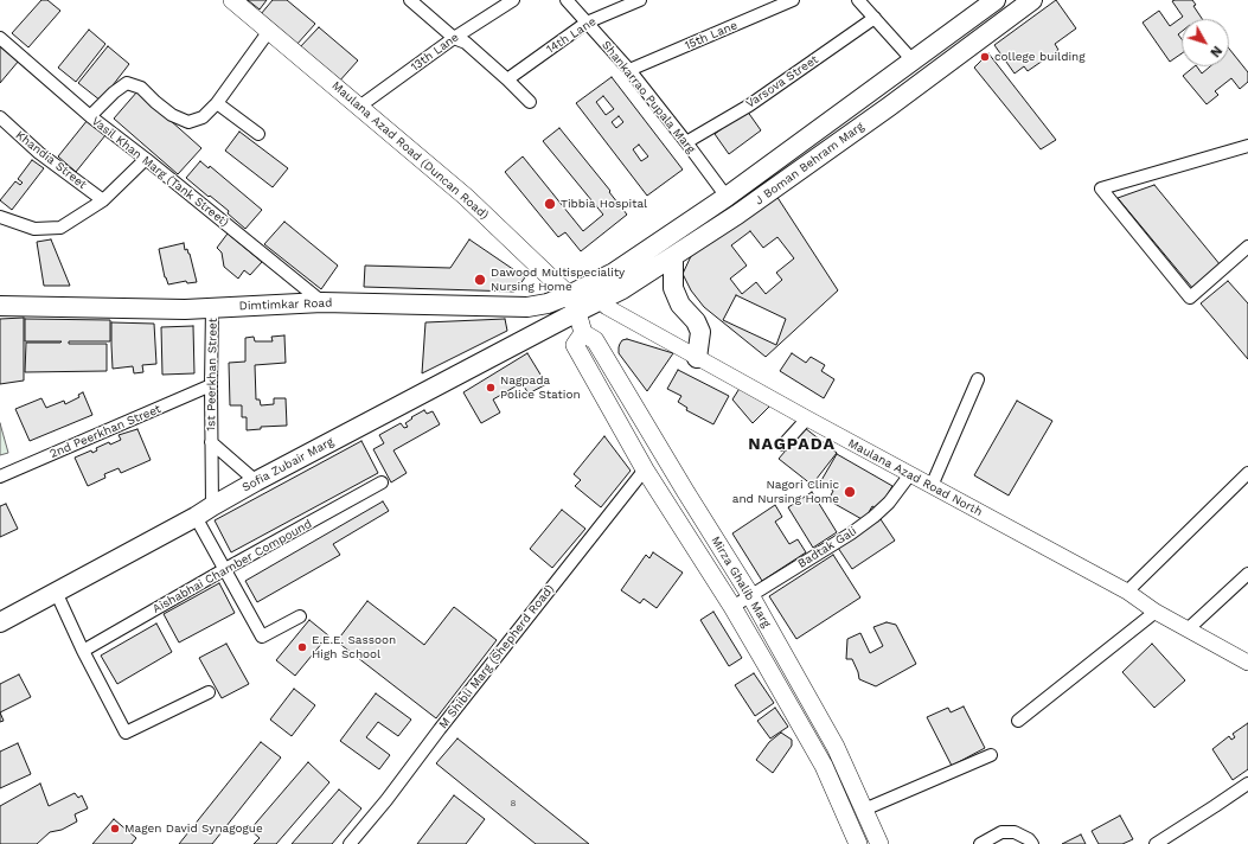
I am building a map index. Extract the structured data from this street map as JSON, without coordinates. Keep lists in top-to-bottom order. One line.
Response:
{"streets":{"main road":["Maulana Azad Road (Duncan Road)","J Boman Behram Marg","Dimtimkar Road","Sofia Zubair Marg","Mirza Ghalib Marg"],"street":["14th Lane","15th Lane","13th Lane","Varsova Street","Shankarrao Pupala Marg","Khandia Street","Vasil Khan Marg (Tank Street)","1st Peerkhan Street","2nd Peerkhan Street","Maulana Azad Road North","Badtak Gali","Aishabhai Chamber Compound","M Shibli Marg (Shepherd Road)"]},"crossings":[["14th Lane","Shankarrao Pupala Marg"],["15th Lane","Shankarrao Pupala Marg"],["13th Lane","Maulana Azad Road (Duncan Road)"],["Varsova Street","Shankarrao Pupala Marg"],["Shankarrao Pupala Marg","J Boman Behram Marg"],["Maulana Azad Road (Duncan Road)","J Boman Behram Marg"],["Maulana Azad Road (Duncan Road)","Dimtimkar Road"],["Maulana Azad Road (Duncan Road)","Sofia Zubair Marg"],["Maulana Azad Road (Duncan Road)","Mirza Ghalib Marg"],["J Boman Behram Marg","Dimtimkar Road"],["J Boman Behram Marg","Sofia Zubair Marg"],["J Boman Behram Marg","Maulana Azad Road North"],["J Boman Behram Marg","Mirza Ghalib Marg"],["Vasil Khan Marg (Tank Street)","Dimtimkar Road"],["Dimtimkar Road","1st Peerkhan Street"],["Dimtimkar Road","Sofia Zubair Marg"],["Dimtimkar Road","Mirza Ghalib Marg"],["1st Peerkhan Street","2nd Peerkhan Street"],["1st Peerkhan Street","Sofia Zubair Marg"],["Sofia Zubair Marg","Mirza Ghalib Marg"],["Maulana Azad Road North","Badtak Gali"],["Badtak Gali","Mirza Ghalib Marg"],["Mirza Ghalib Marg","M Shibli Marg (Shepherd Road)"]],"districts":["NAGPADA"],"places":["college building","Tibbia Hospital","Dawood Multispeciality Nursing Home","Nagpada Police Station","Nagori Clinic and Nursing Home","E.E.E. Sassoon High School","Magen David Synagogue"],"house_numbers":["8"],"north":"bottom right"}
